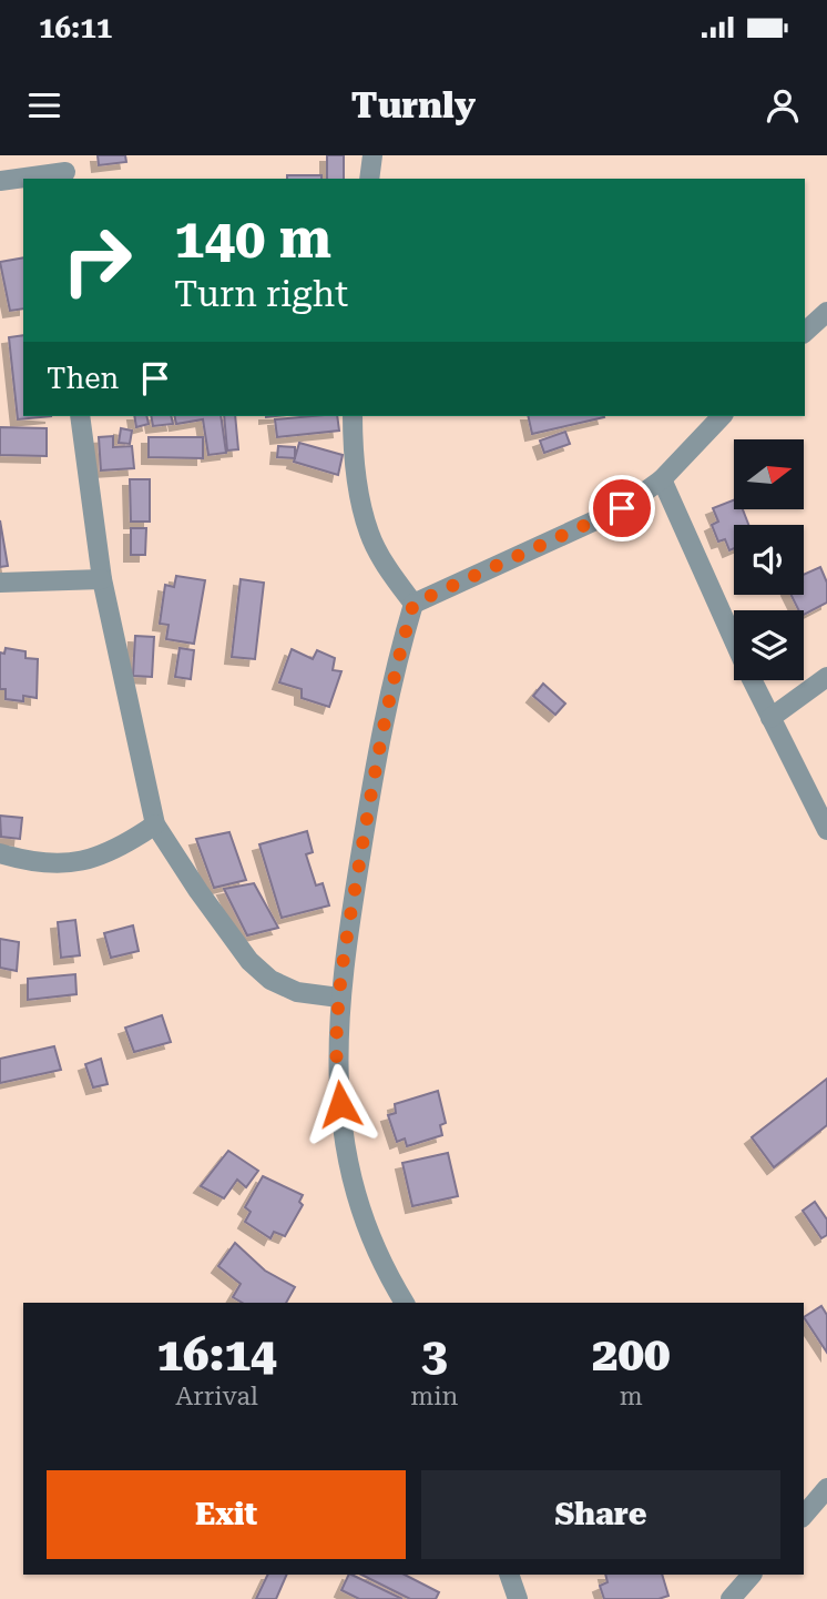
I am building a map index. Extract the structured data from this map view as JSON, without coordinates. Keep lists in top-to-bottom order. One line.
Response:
{"north":"right","page":{"status":"16:11","header":"Turnly","turn":["140 m","Turn right"],"then":"Then","eta":["16:14","Arrival","3","min","200","m"],"buttons":["Exit","Share"]}}
